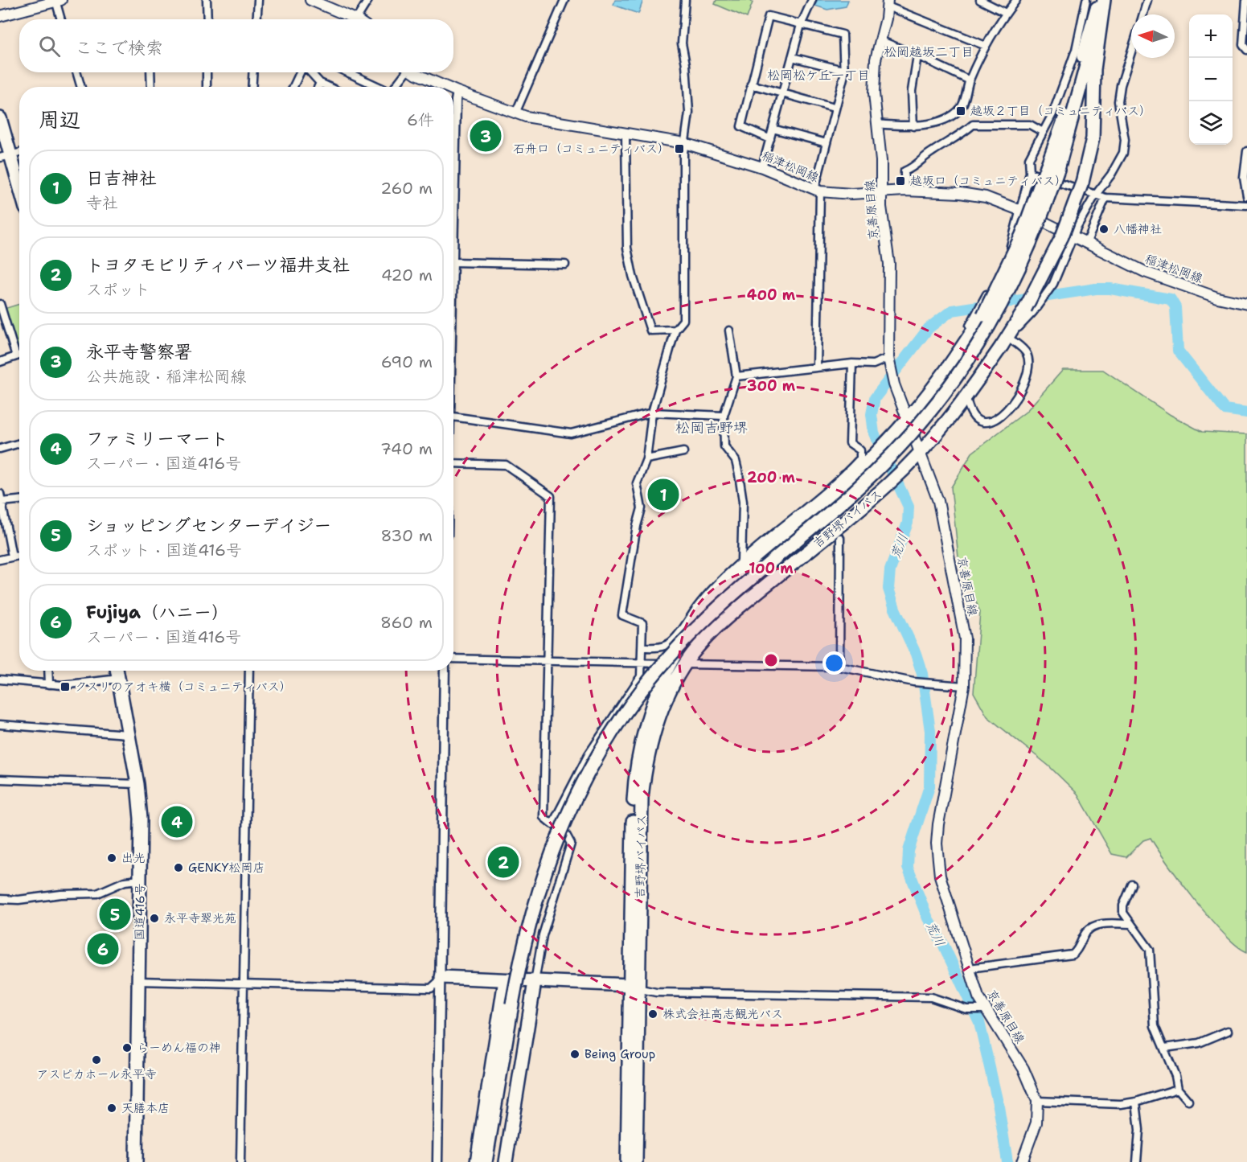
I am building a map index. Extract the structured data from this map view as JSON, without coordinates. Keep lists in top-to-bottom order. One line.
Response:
{"streets":{"highway":["吉野堺バイパス","国道416号"],"main road":["稲津松岡線","京善原目線"]},"crossings":[["稲津松岡線","京善原目線"],["京善原目線","吉野堺バイパス"]],"districts":["松岡越坂二丁目","松岡松ケ丘一丁目","松岡吉野堺"],"water":["荒川"],"places":{"transit":["越坂２丁目（コミュニティバス）","石舟口（コミュニティバス）","越坂口（コミュニティバス）","クスリのアオキ横（コミュニティバス）"],"other":["八幡神社","出光","GENKY松岡店","永平寺翠光苑","株式会社高志観光バス","らーめん福の神","Being Group","アスピカホール永平寺","天膳本店"]},"north":"left","page":{"map_buttons":["+","−"],"search":"ここで検索","heading":["周辺","6件"],"pins":["3","1","4","2","5","6"],"list":[{"mark":"1","name":"日吉神社","note":"寺社","value":"260 m"},{"mark":"2","name":"トヨタモビリティパーツ福井支社","note":"スポット","value":"420 m"},{"mark":"3","name":"永平寺警察署","note":"公共施設 · 稲津松岡線","value":"690 m"},{"mark":"4","name":"ファミリーマート","note":"スーパー · 国道416号","value":"740 m"},{"mark":"5","name":"ショッピングセンターデイジー","note":"スポット · 国道416号","value":"830 m"},{"mark":"6","name":"Fujiya（ハニー）","note":"スーパー · 国道416号","value":"860 m"}]},"rings":["400 m","300 m","200 m","100 m"]}
